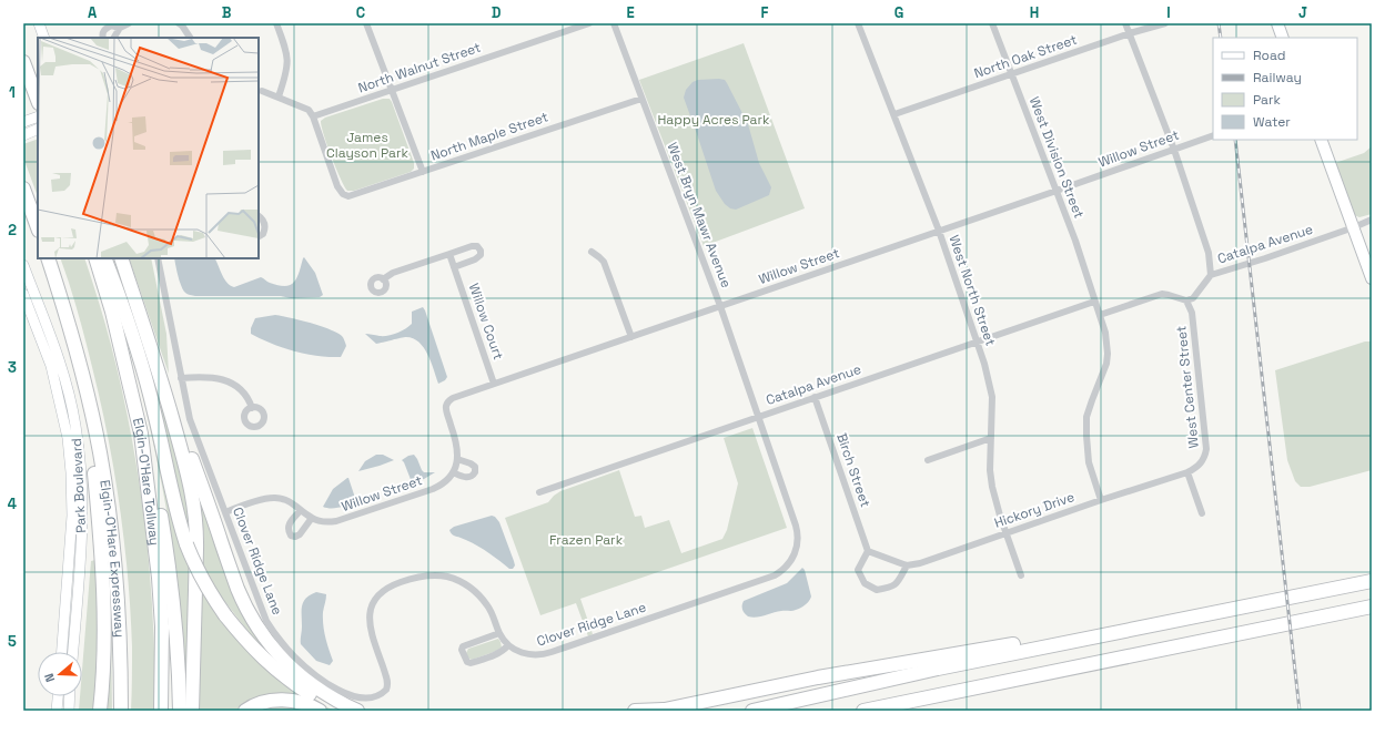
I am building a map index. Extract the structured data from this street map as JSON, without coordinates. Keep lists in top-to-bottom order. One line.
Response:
{"streets":{"highway":["Elgin-O'Hare Tollway","Elgin-O'Hare Expressway"],"street":["North Oak Street","North Walnut Street","North Maple Street","Willow Street","West Division Street","West Bryn Mawr Avenue","Catalpa Avenue","West North Street","Willow Court","West Center Street","Birch Street","Park Boulevard","Hickory Drive","Clover Ridge Lane"]},"crossings":[["North Oak Street","West Division Street"],["North Oak Street","West North Street"],["North Walnut Street","North Maple Street"],["North Maple Street","West Bryn Mawr Avenue"],["Willow Street","West Division Street"],["Willow Street","West Bryn Mawr Avenue"],["Willow Street","West North Street"],["Willow Street","Willow Court"],["Willow Street","Clover Ridge Lane"],["West Division Street","Catalpa Avenue"],["West Bryn Mawr Avenue","Catalpa Avenue"],["West Bryn Mawr Avenue","Clover Ridge Lane"],["Catalpa Avenue","West North Street"],["Catalpa Avenue","West Center Street"],["Catalpa Avenue","Birch Street"],["Catalpa Avenue","Clover Ridge Lane"],["West North Street","Hickory Drive"],["West Center Street","Hickory Drive"]],"parks":["Happy Acres Park","James Clayson Park","Frazen Park"],"legend":["Road","Railway","Park","Water"],"north":"left","grid":{"columns":["A","B","C","D","E","F","G","H","I","J"],"rows":["1","2","3","4","5"]}}
